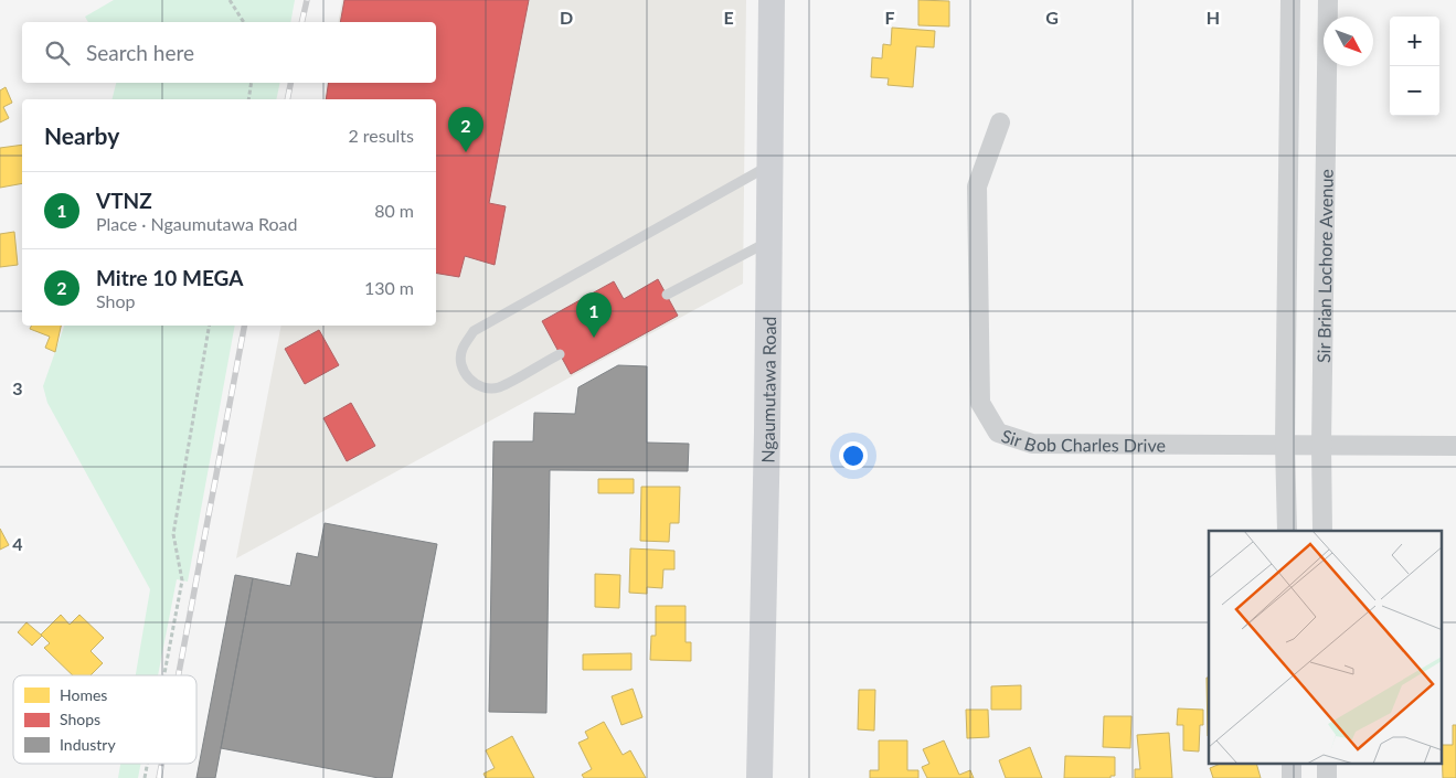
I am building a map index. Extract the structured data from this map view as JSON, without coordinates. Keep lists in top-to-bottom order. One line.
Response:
{"streets":{"main road":["Ngaumutawa Road"],"street":["Sir Brian Lochore Avenue","Sir Bob Charles Drive"]},"crossings":[["Sir Brian Lochore Avenue","Sir Bob Charles Drive"]],"legend":["Homes","Shops","Industry"],"north":"bottom right","page":{"map_buttons":["+","−"],"search":"Search here","heading":["Nearby","2 results"],"pins":["2","1"],"list":[{"mark":"1","name":"VTNZ","note":"Place · Ngaumutawa Road","value":"80 m"},{"mark":"2","name":"Mitre 10 MEGA","note":"Shop","value":"130 m"}]},"grid":{"columns":["D","E","F","G","H"],"rows":["3","4"]}}
